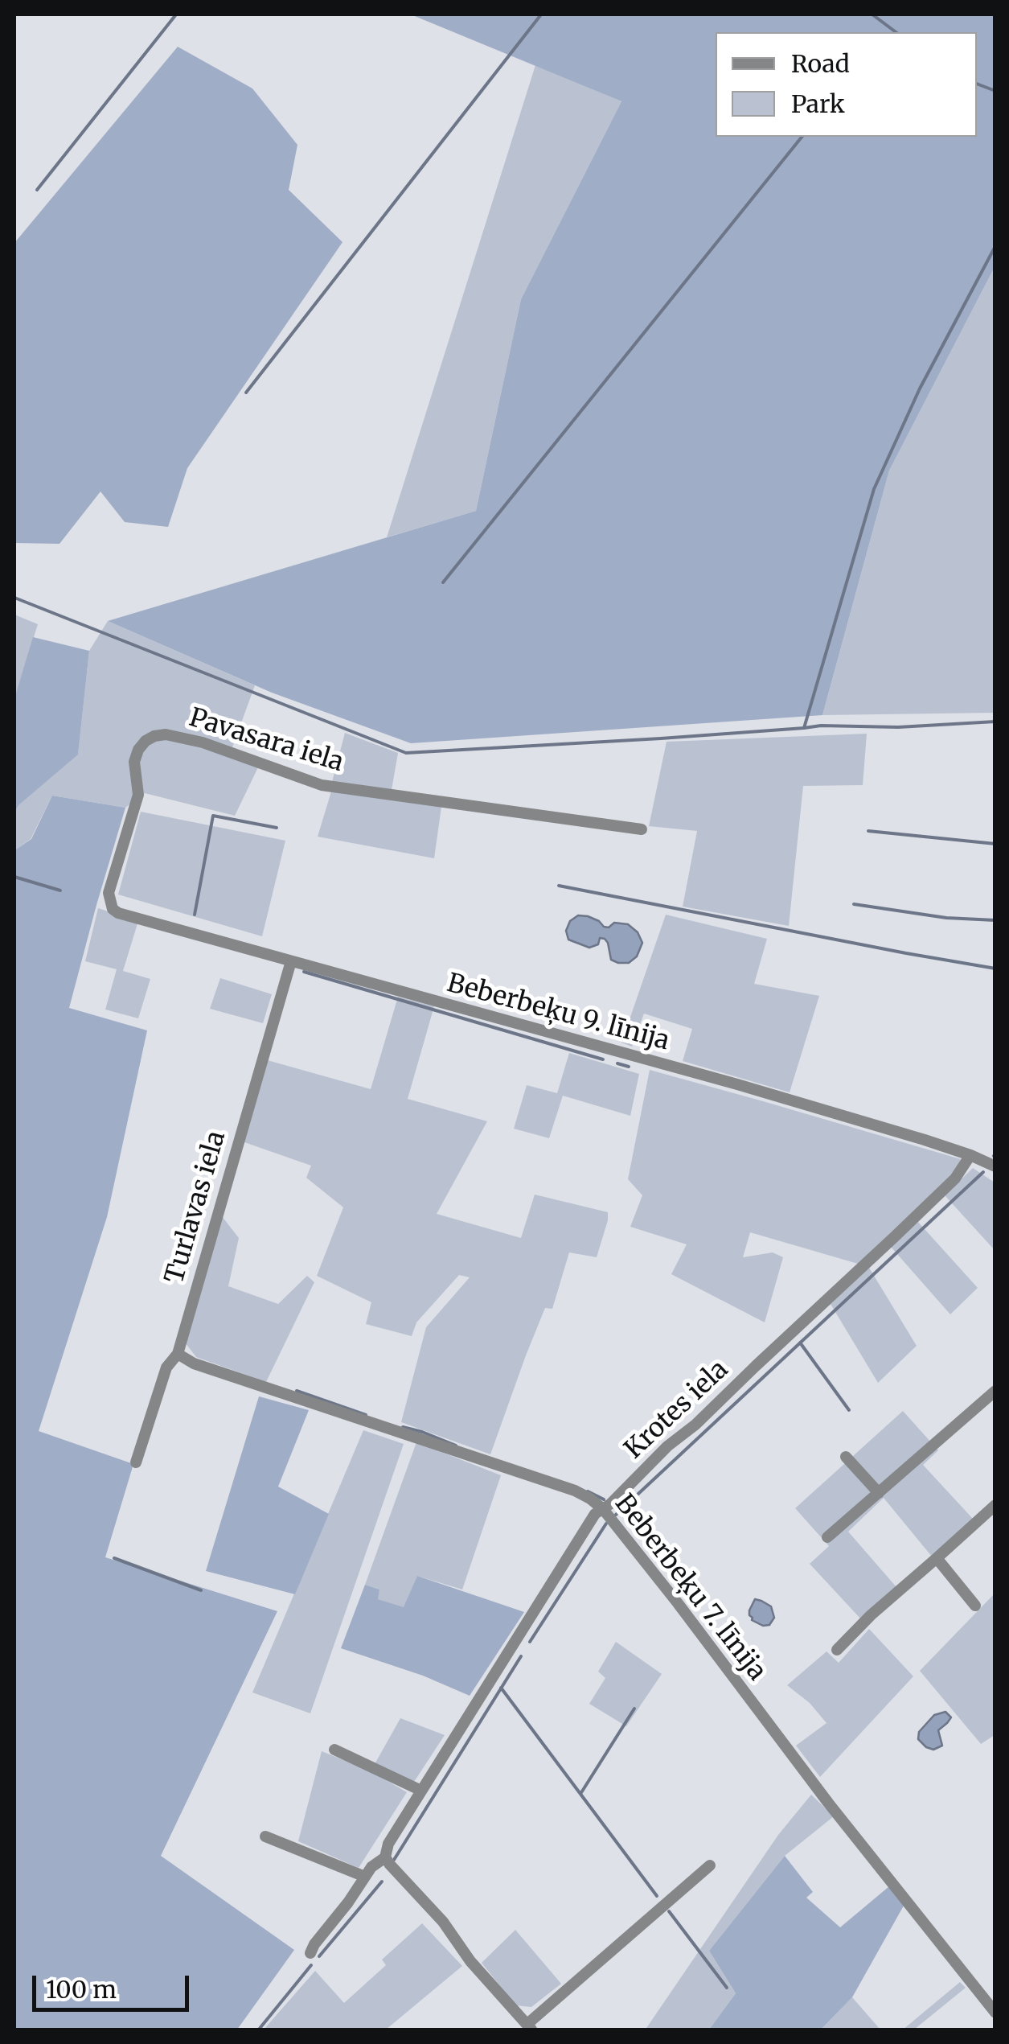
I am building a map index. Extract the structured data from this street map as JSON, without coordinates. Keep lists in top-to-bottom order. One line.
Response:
{"streets":{"street":["Pavasara iela","Beberbeķu 9. līnija","Turlavas iela","Krotes iela","Beberbeķu 7. līnija"]},"crossings":[["Pavasara iela","Beberbeķu 9. līnija"],["Beberbeķu 9. līnija","Turlavas iela"],["Beberbeķu 9. līnija","Krotes iela"],["Turlavas iela","Beberbeķu 7. līnija"],["Krotes iela","Beberbeķu 7. līnija"]],"legend":["Road","Park"],"scale_bar":"100 m"}
